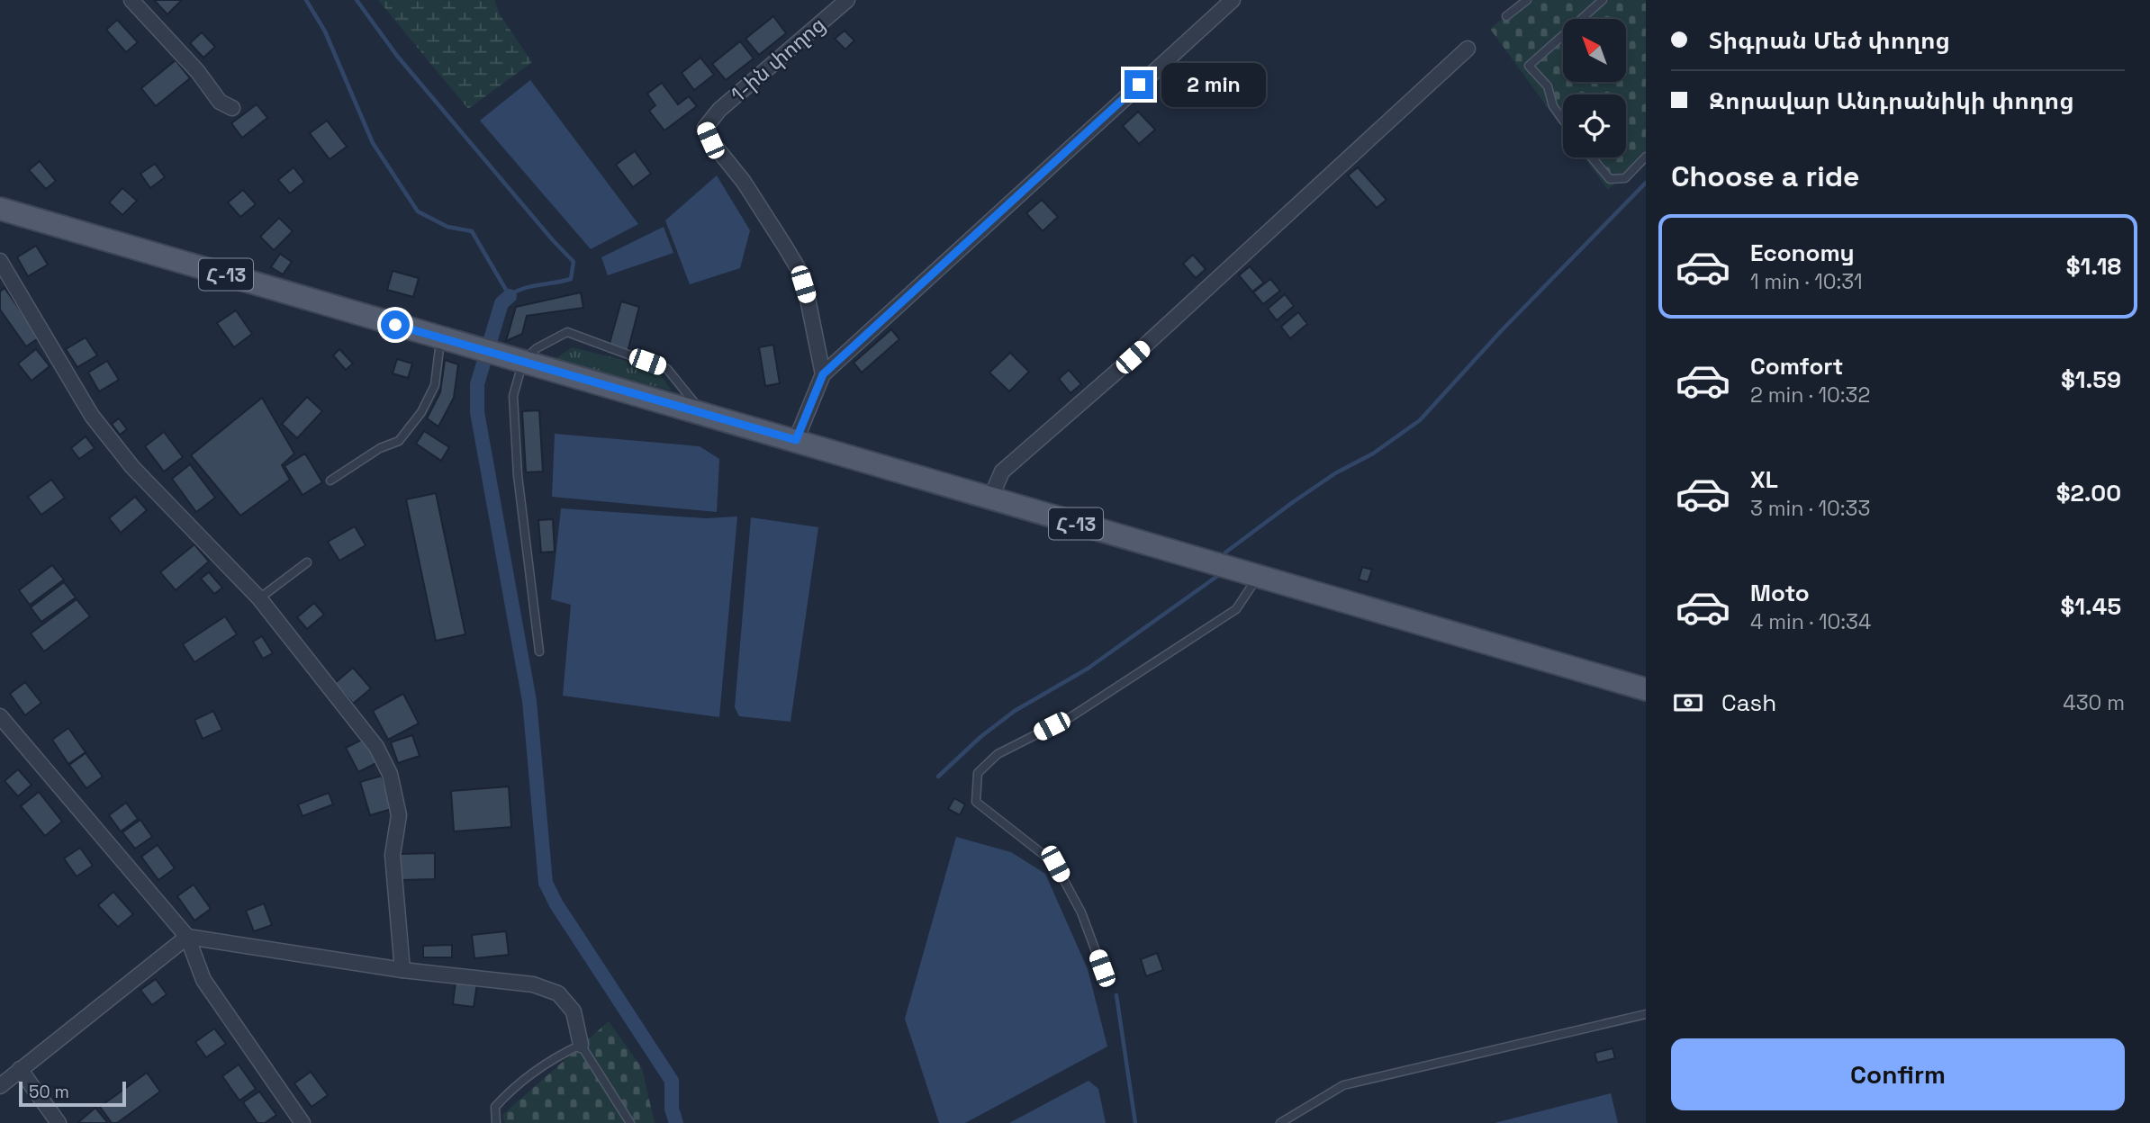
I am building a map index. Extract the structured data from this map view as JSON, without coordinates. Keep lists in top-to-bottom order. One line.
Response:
{"streets":{"main road":["Հ-13"],"street":["1-ին փողոց"]},"scale_bar":"50 m","north":"top left","page":{"banner":["Տիգրան Մեծ փողոց","Զորավար Անդրանիկի փողոց"],"bubble":"2 min","heading":"Choose a ride","list":[{"name":"Economy","note":"1 min · 10:31","value":"$1.18"},{"name":"Comfort","note":"2 min · 10:32","value":"$1.59"},{"name":"XL","note":"3 min · 10:33","value":"$2.00"},{"name":"Moto","note":"4 min · 10:34","value":"$1.45"}],"pay":["Cash","430 m"],"buttons":"Confirm","scale":"50 m"}}
